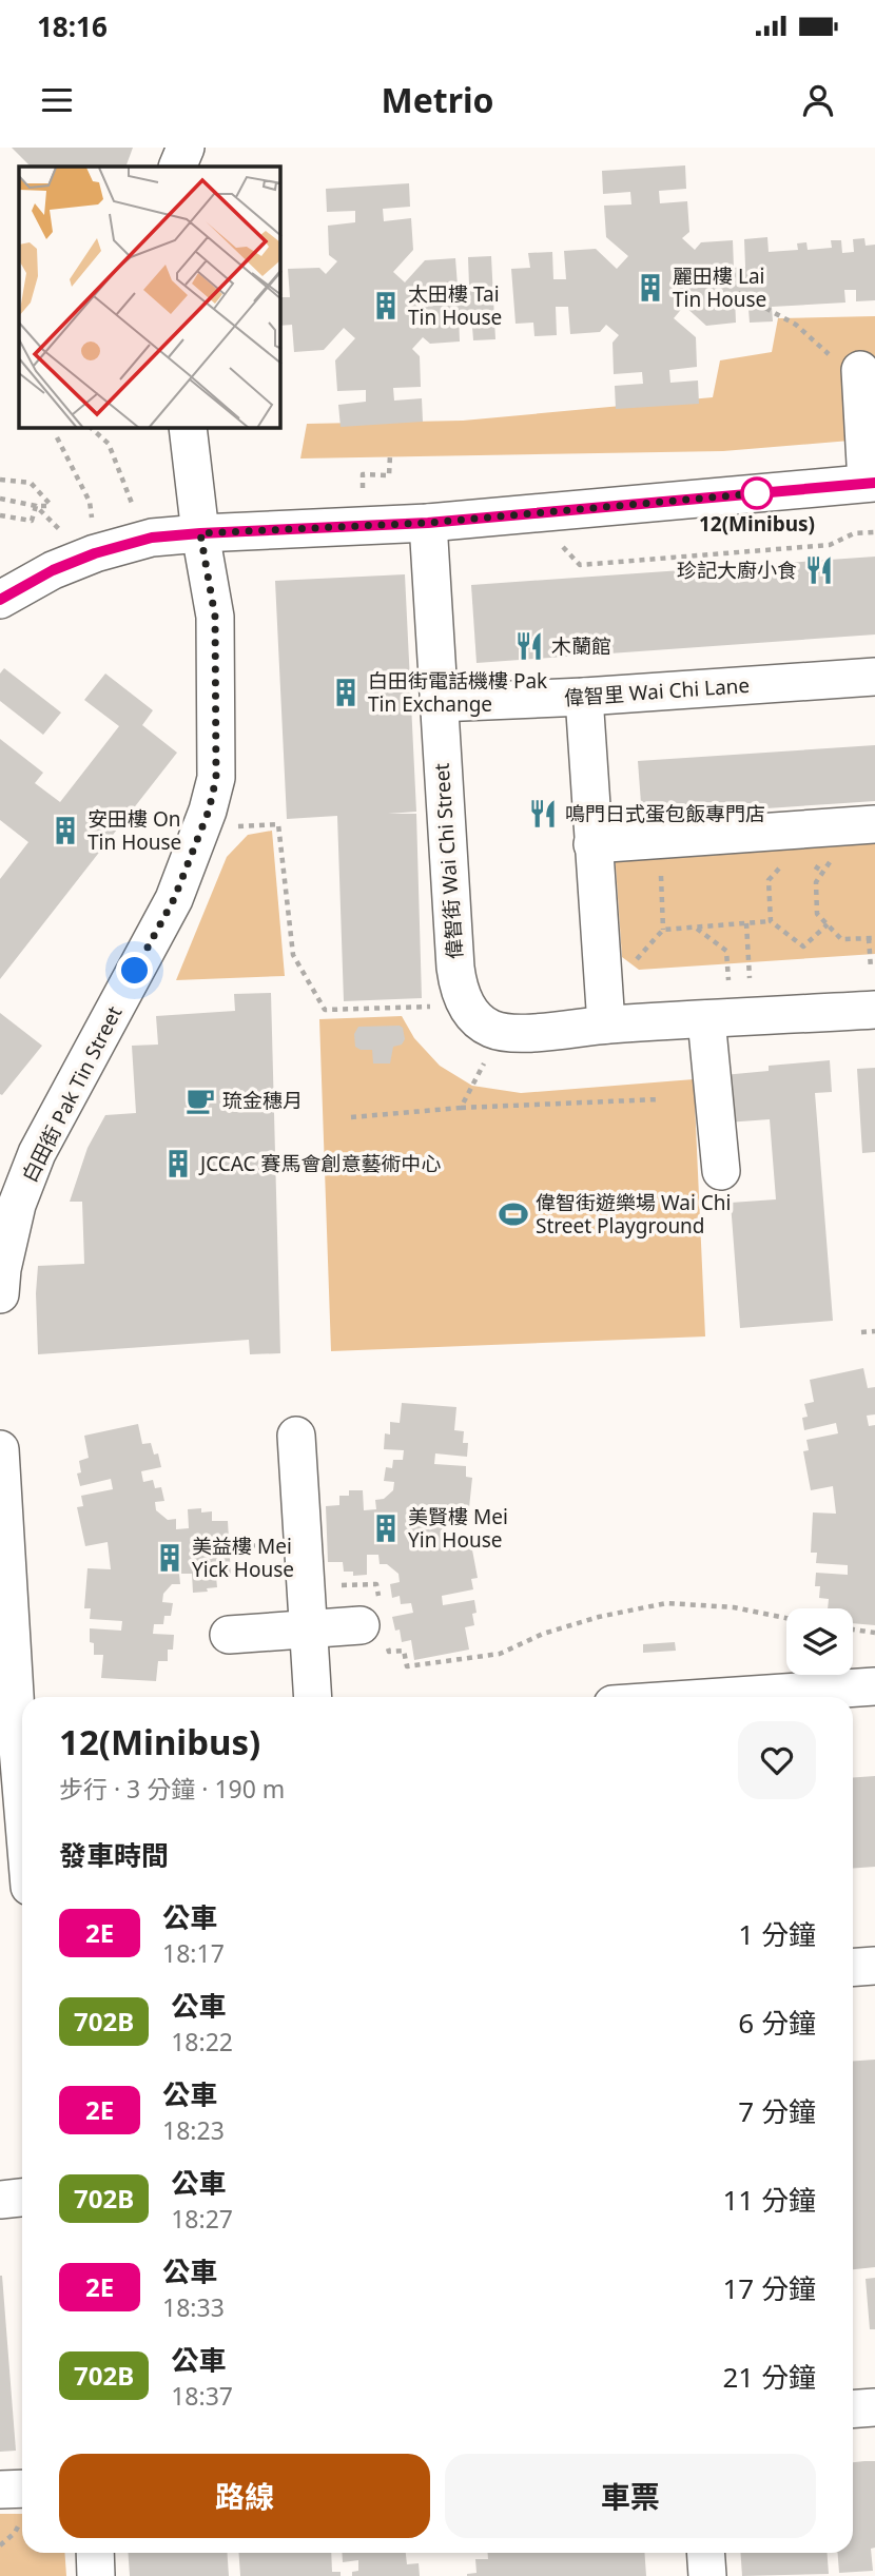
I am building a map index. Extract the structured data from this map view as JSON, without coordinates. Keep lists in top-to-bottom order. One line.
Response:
{"streets":{"street":["偉智里 Wai Chi Lane","偉智街 Wai Chi Street","白田街 Pak Tin Street"]},"crossings":[["偉智里 Wai Chi Lane","偉智街 Wai Chi Street"]],"places":{"building":["麗田樓 Lai Tin House","太田樓 Tai Tin House","白田街電話機樓 Pak Tin Exchange","安田樓 On Tin House","JCCAC 賽馬會創意藝術中心","美賢樓 Mei Yin House","美益樓 Mei Yick House"],"other":["12(Minibus)"],"restaurant":["珍記大廚小食","木蘭館","鳴門日式蛋包飯專門店"],"cafe":["琉金穗月"],"sports":["偉智街遊樂場 Wai Chi Street Playground"]},"lines":["bus line 2E"],"page":{"status":"18:16","header":"Metrio","heading":[["12(Minibus)","步行 · 3 分鐘 · 190 m"],"發車時間"],"list":[{"mark":"2E","name":"公車","note":"18:17","value":"1 分鐘"},{"mark":"702B","name":"公車","note":"18:22","value":"6 分鐘"},{"mark":"2E","name":"公車","note":"18:23","value":"7 分鐘"},{"mark":"702B","name":"公車","note":"18:27","value":"11 分鐘"},{"mark":"2E","name":"公車","note":"18:33","value":"17 分鐘"},{"mark":"702B","name":"公車","note":"18:37","value":"21 分鐘"}],"buttons":["路線","車票"]}}
